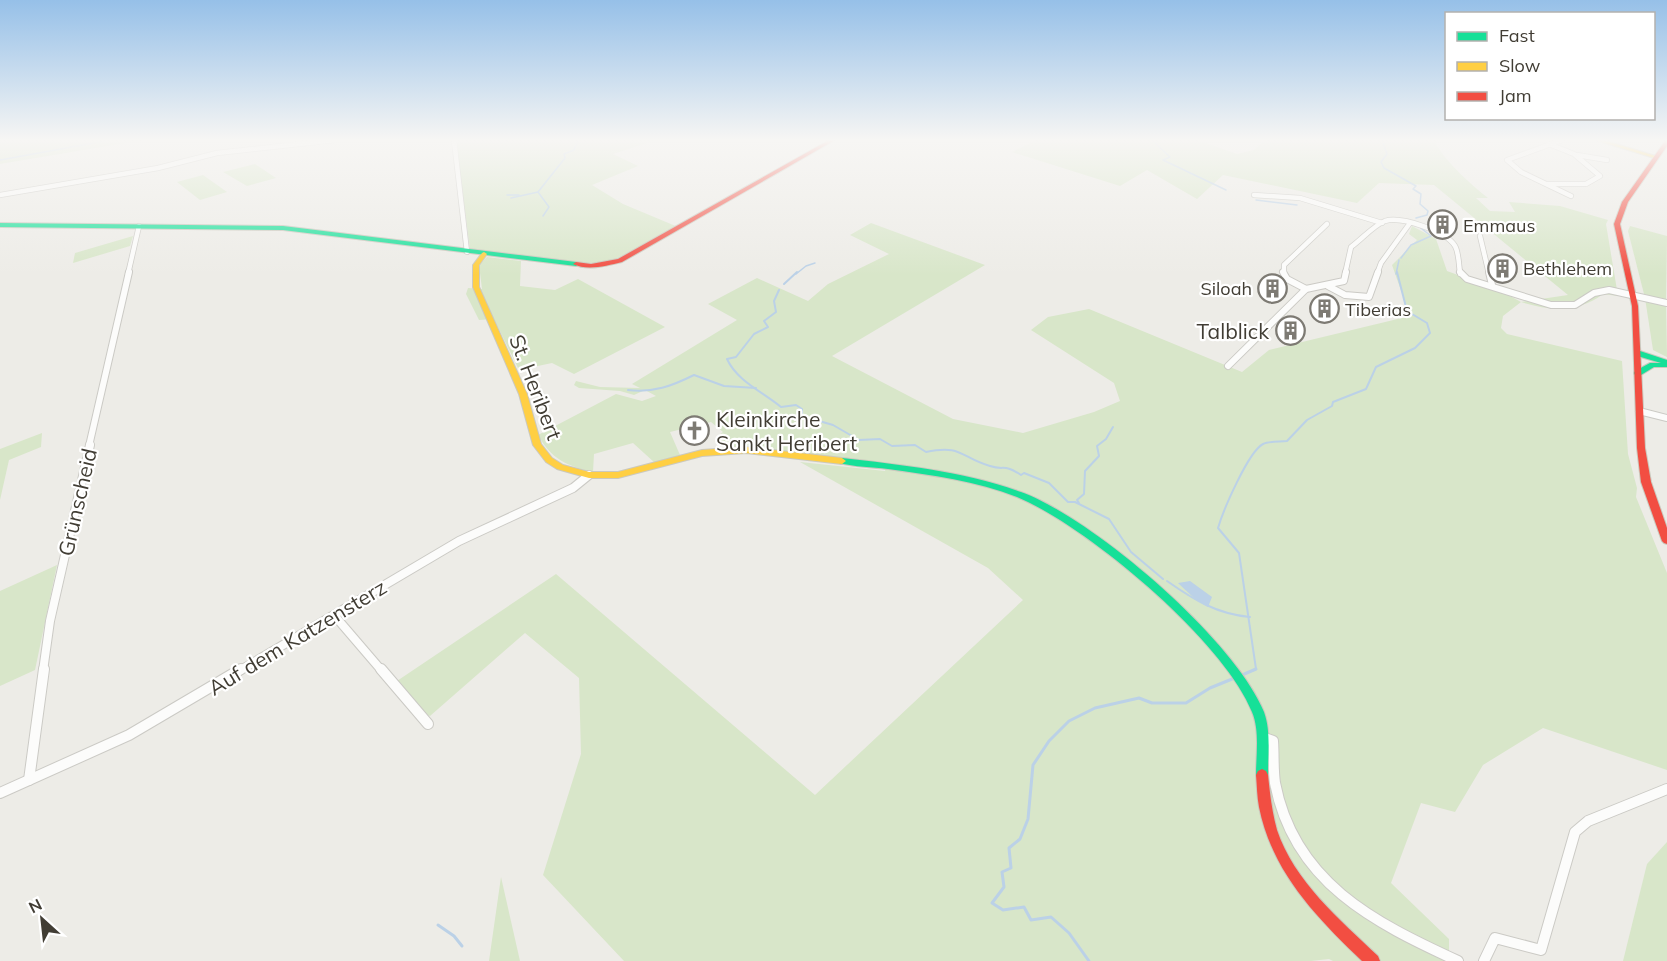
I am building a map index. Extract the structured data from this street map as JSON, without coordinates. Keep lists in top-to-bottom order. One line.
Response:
{"streets":{"street":["St. Heribert","Grünscheid","Auf dem Katzensterz"]},"crossings":[["St. Heribert","Auf dem Katzensterz"],["Grünscheid","Auf dem Katzensterz"]],"places":{"building":["Emmaus","Bethlehem","Siloah","Tiberias","Talblick"],"church":["Kleinkirche Sankt Heribert"]},"legend":["Fast","Slow","Jam"],"north":"top left"}
